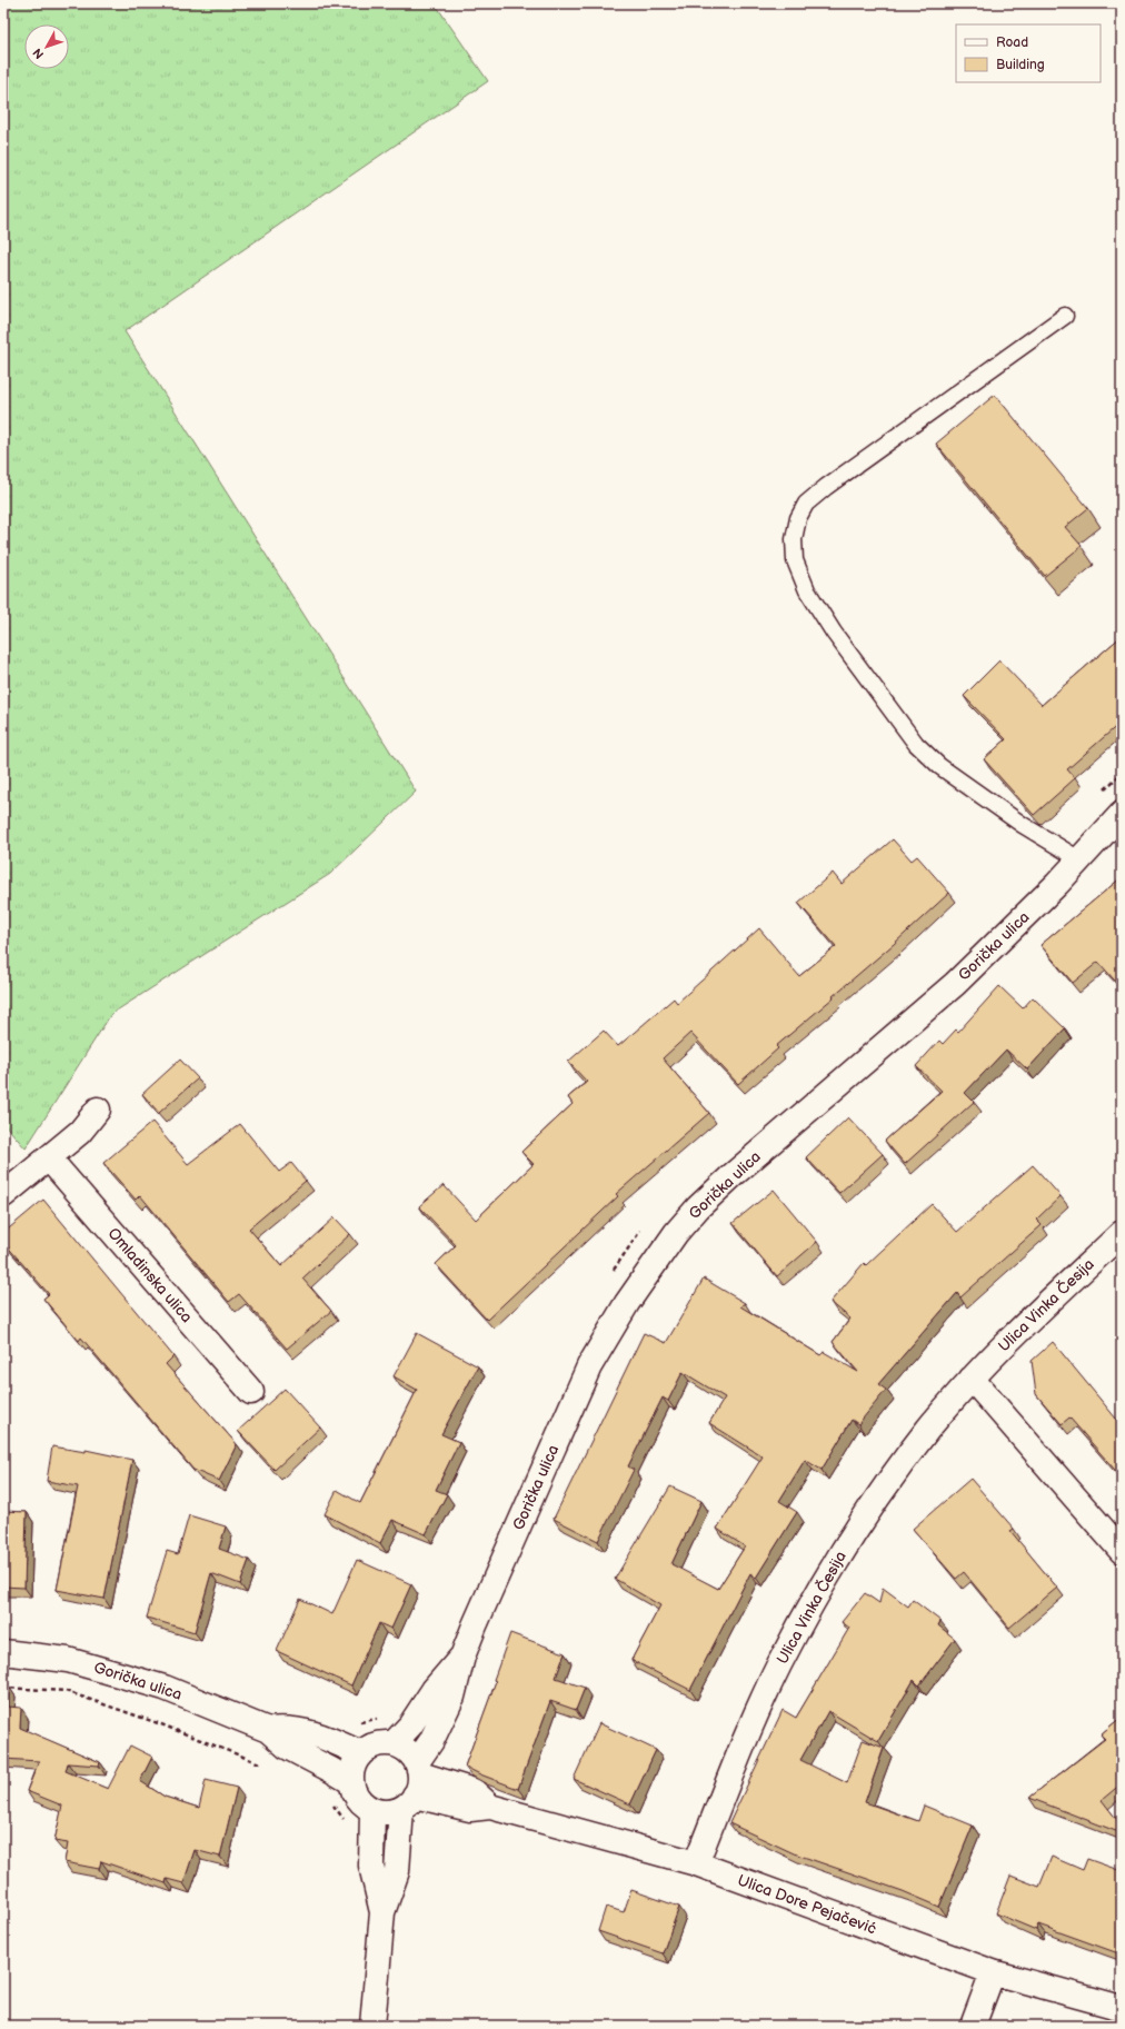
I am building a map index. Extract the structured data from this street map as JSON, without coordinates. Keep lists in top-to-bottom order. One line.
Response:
{"streets":{"street":["Gorička ulica","Omladinska ulica","Ulica Vinka Česija","Ulica Dore Pejačević"]},"crossings":[["Gorička ulica","Ulica Dore Pejačević"],["Ulica Vinka Česija","Ulica Dore Pejačević"]],"legend":["Road","Building"],"north":"bottom left"}
